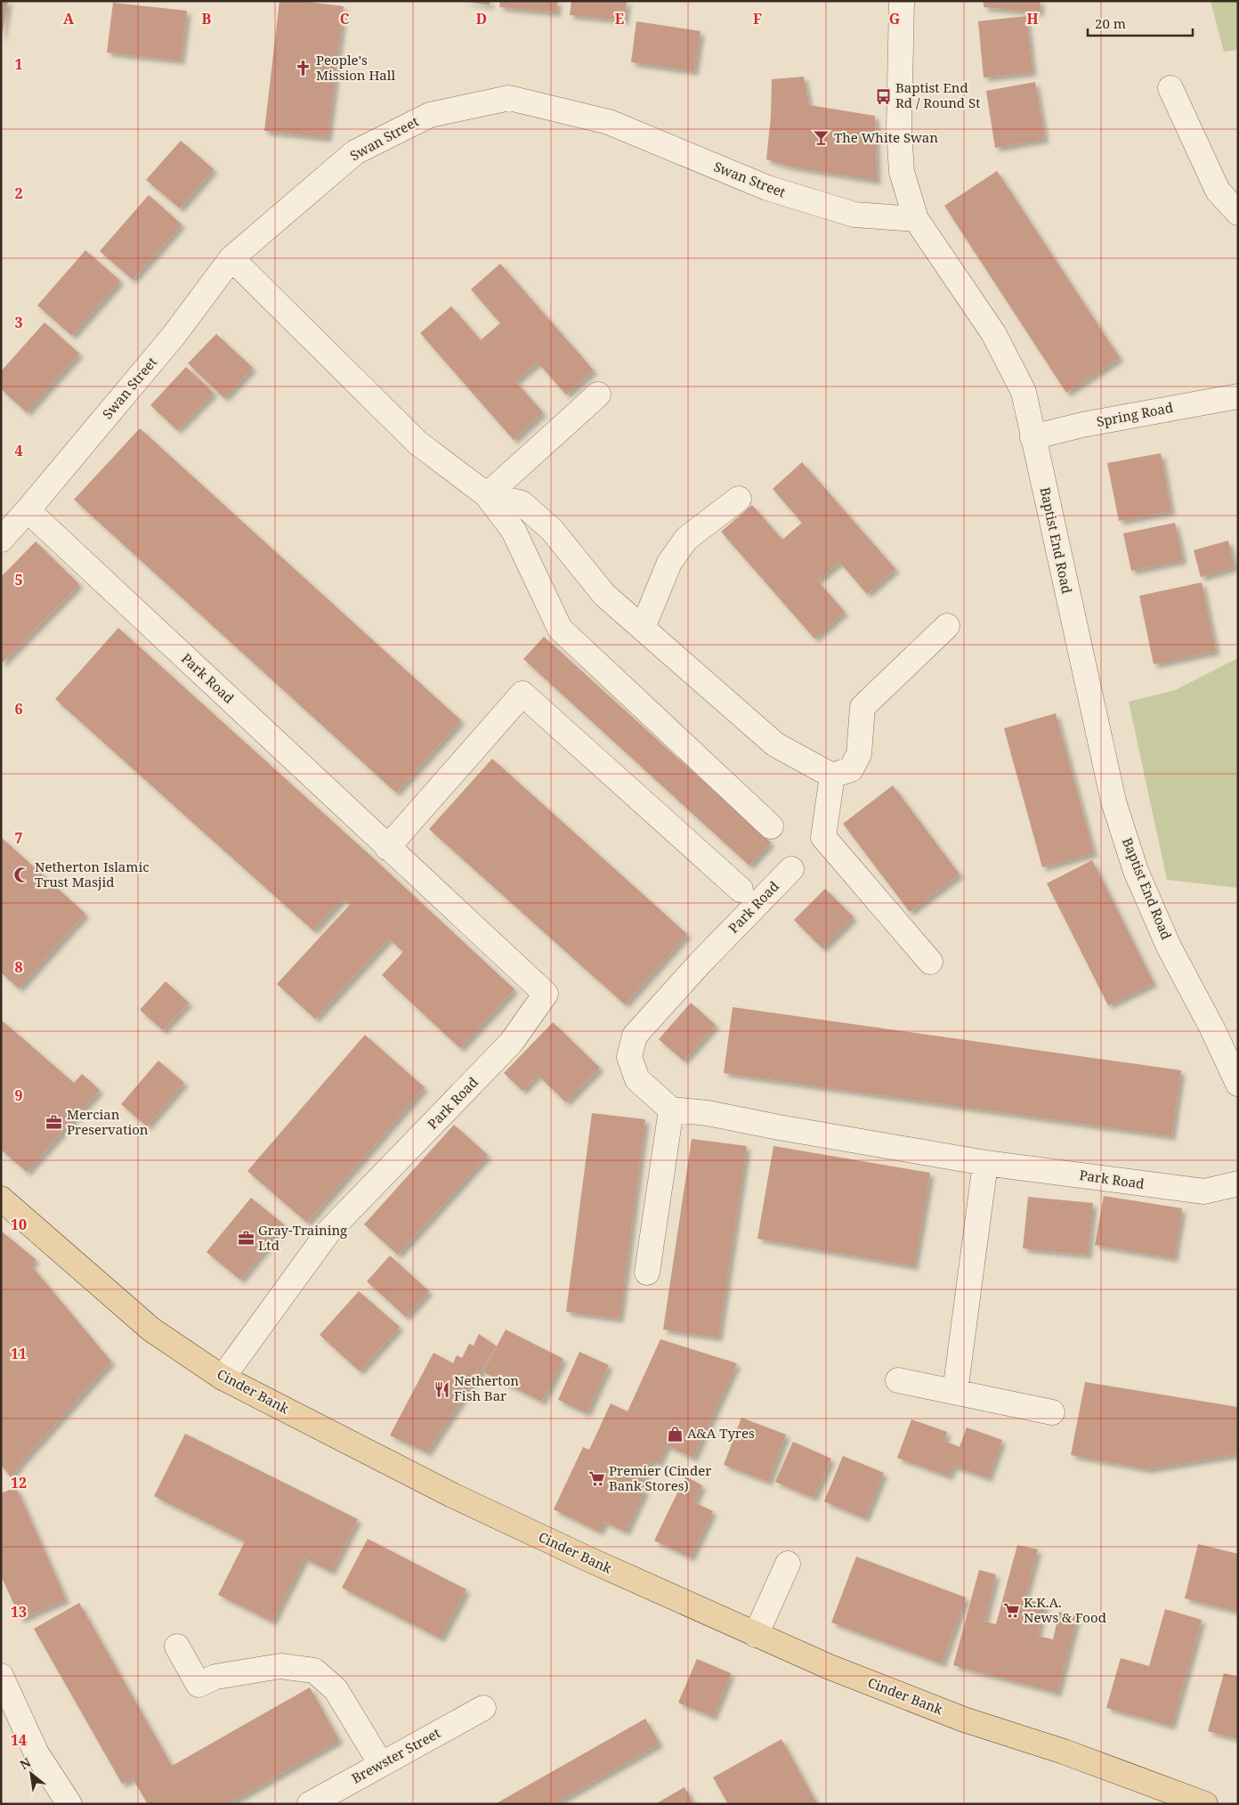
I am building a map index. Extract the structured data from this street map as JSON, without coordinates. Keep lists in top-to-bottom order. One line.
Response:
{"streets":{"main road":["Cinder Bank"],"street":["Swan Street","Spring Road","Baptist End Road","Park Road","Brewster Street"]},"crossings":[["Swan Street","Baptist End Road"],["Swan Street","Park Road"],["Spring Road","Baptist End Road"],["Park Road","Cinder Bank"]],"places":{"church":["People's Mission Hall"],"bus stop":["Baptist End Rd / Round St"],"bar":["The White Swan"],"mosque":["Netherton Islamic Trust Masjid"],"office":["Mercian Preservation","Gray-Training Ltd"],"restaurant":["Netherton Fish Bar"],"shop":["A&A Tyres"],"supermarket":["Premier (Cinder Bank Stores)","K.K.A. News & Food"]},"scale_bar":"20 m","north":"top left","grid":{"columns":["A","B","C","D","E","F","G","H"],"rows":["1","2","3","4","5","6","7","8","9","10","11","12","13","14"]}}
